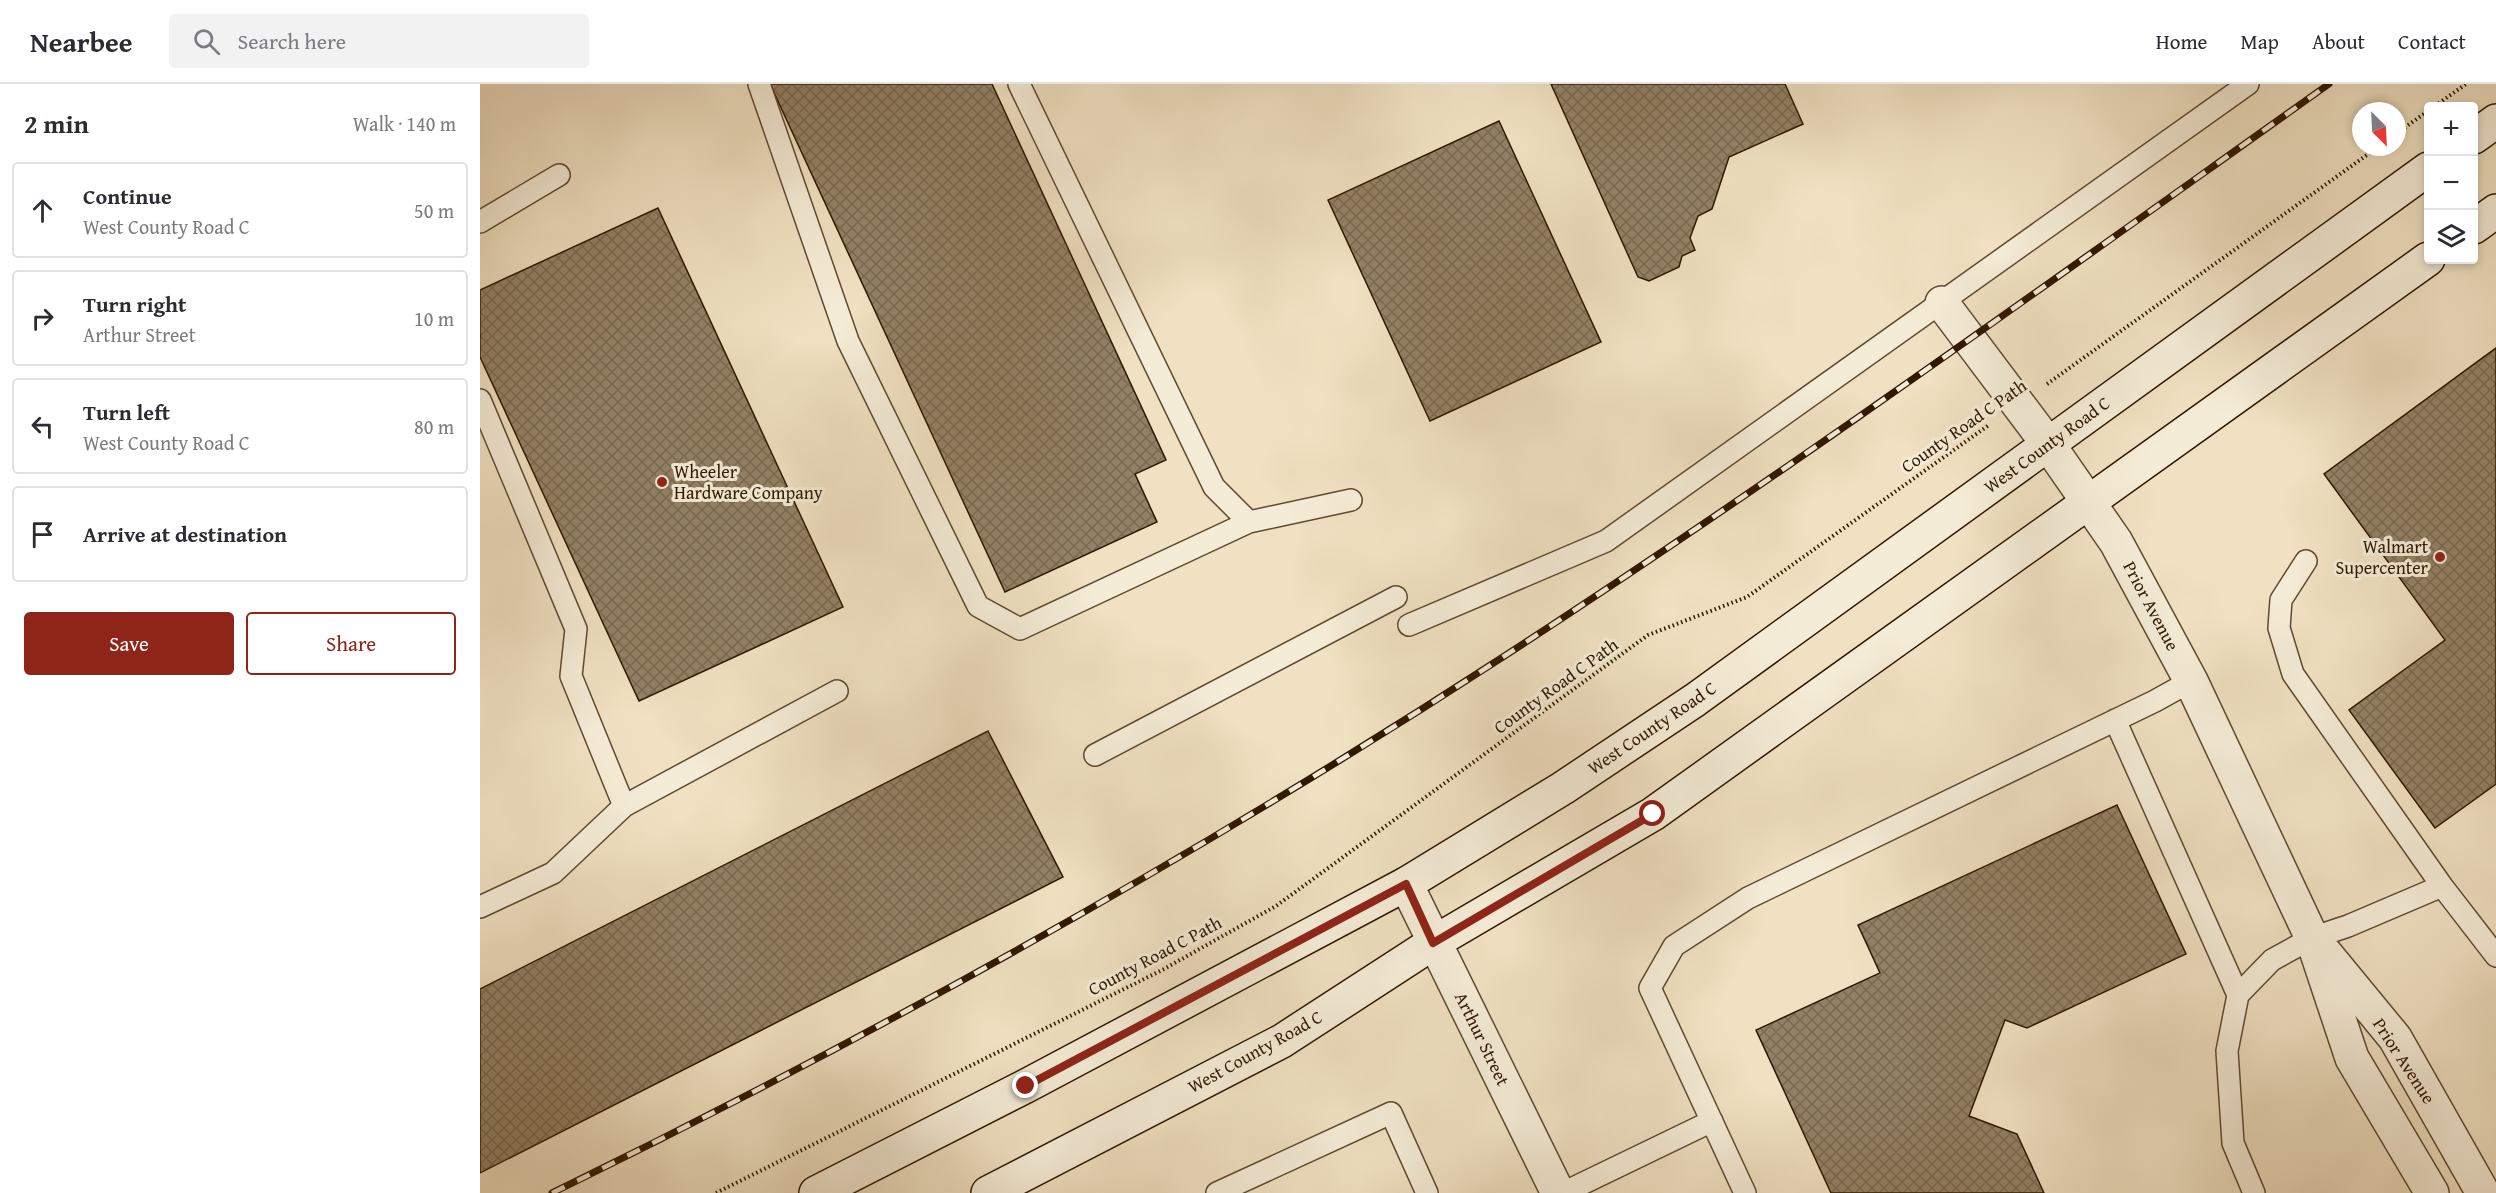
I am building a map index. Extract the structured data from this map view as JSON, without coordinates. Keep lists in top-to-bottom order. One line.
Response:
{"streets":{"main road":["West County Road C","Prior Avenue","Arthur Street"],"path":["County Road C Path"]},"crossings":[["County Road C Path","Prior Avenue"],["West County Road C","Prior Avenue"],["West County Road C","Arthur Street"]],"places":["Wheeler Hardware Company","Walmart Supercenter"],"north":"bottom right","page":{"header":"Nearbee","search":"Search here","nav":["Home","Map","About","Contact"],"heading":["2 min","Walk · 140 m"],"map_buttons":["+","−"],"list":[["Continue","West County Road C","50 m"],["Turn right","Arthur Street","10 m"],["Turn left","West County Road C","80 m"],"Arrive at destination"],"buttons":["Save","Share"]}}
